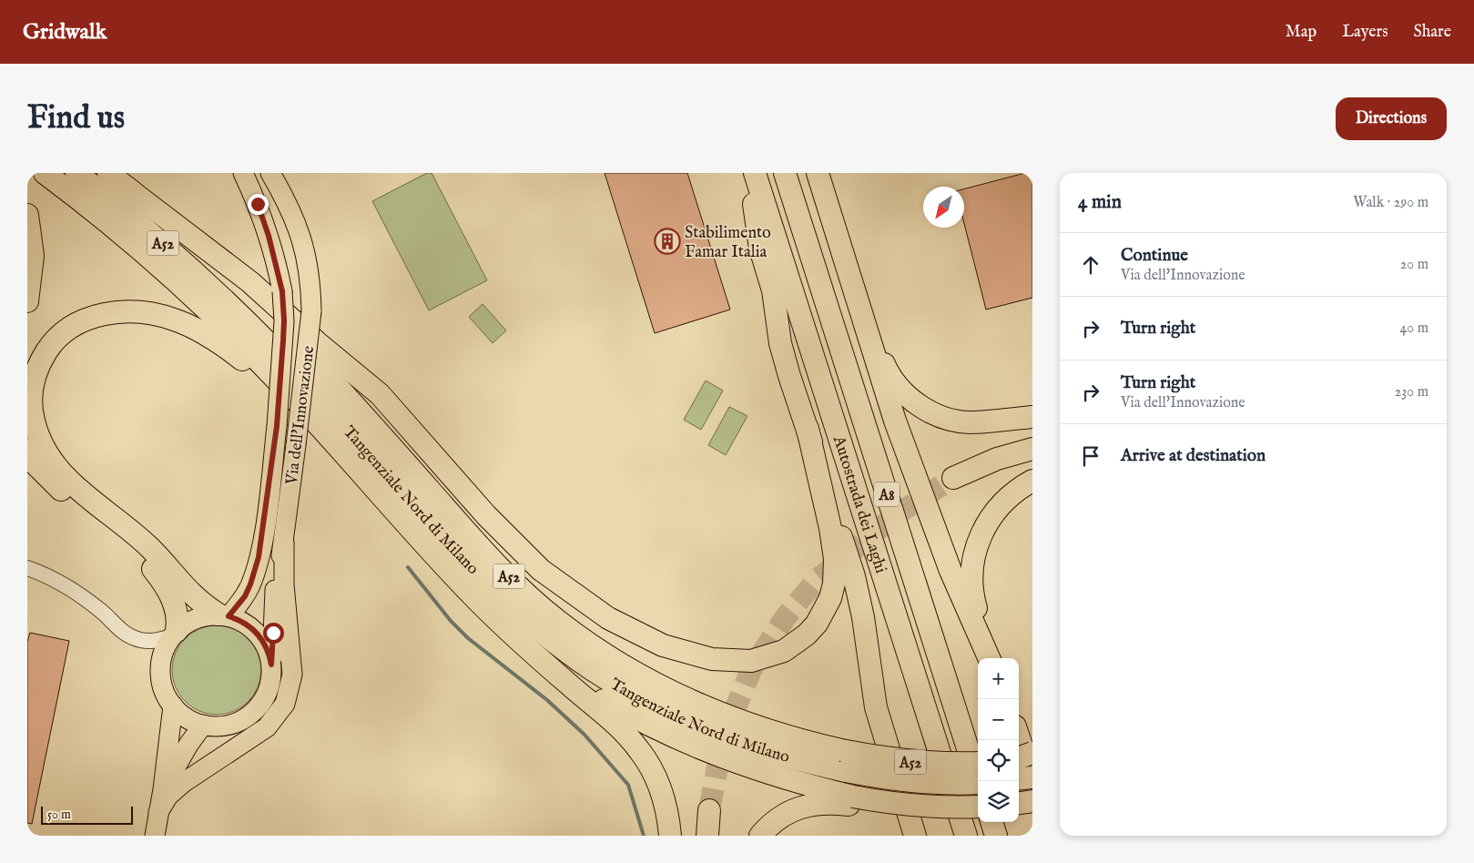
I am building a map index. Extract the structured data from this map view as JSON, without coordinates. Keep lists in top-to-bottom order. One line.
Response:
{"streets":{"highway":["A52","A8","Tangenziale Nord di Milano","Autostrada dei Laghi"],"main road":["Via dell'Innovazione"]},"places":{"building":["Stabilimento Famar Italia"]},"scale_bar":"50 m","north":"bottom left","page":{"header":"Gridwalk","nav":["Map","Layers","Share"],"buttons":"Directions","title":"Find us","heading":["4 min","Walk · 290 m"],"list":[["Continue","Via dell'Innovazione","20 m"],["Turn right","40 m"],["Turn right","Via dell'Innovazione","230 m"],"Arrive at destination"],"map_buttons":["+","−"],"scale":"50 m"}}
